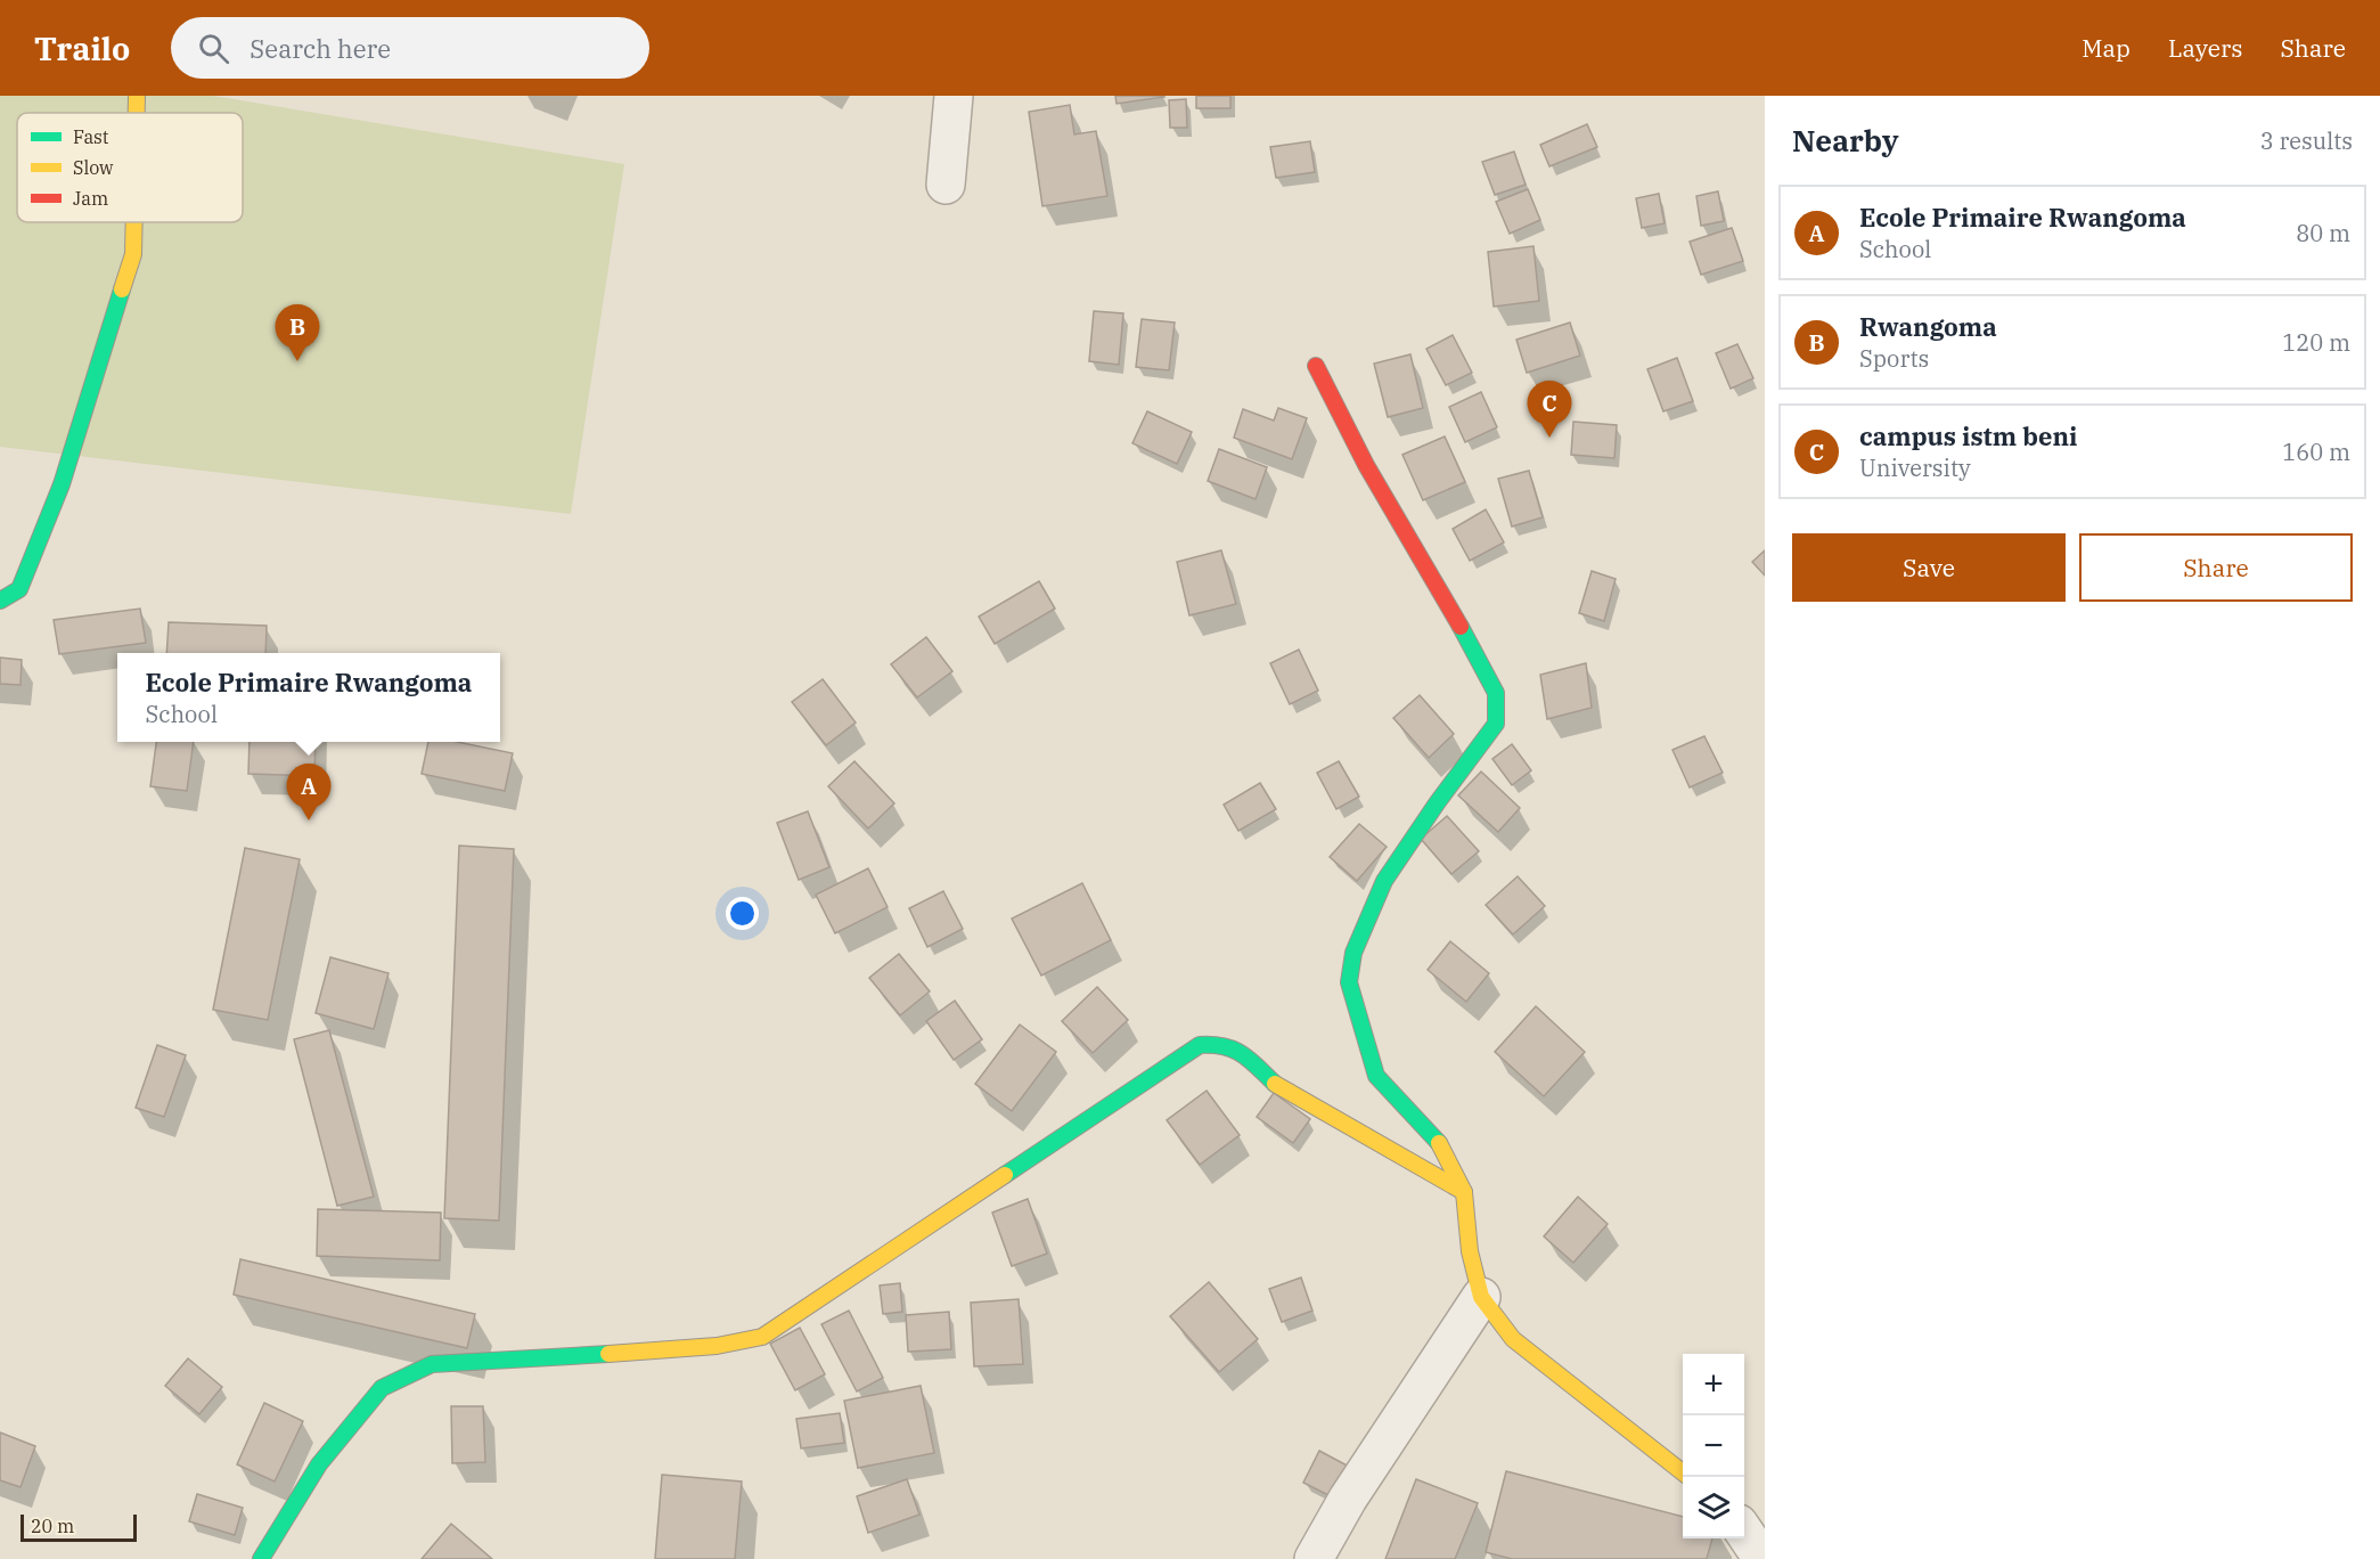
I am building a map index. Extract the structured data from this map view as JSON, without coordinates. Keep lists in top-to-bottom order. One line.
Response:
{"legend":["Fast","Slow","Jam"],"scale_bar":"20 m","page":{"header":"Trailo","search":"Search here","nav":["Map","Layers","Share"],"heading":["Nearby","3 results"],"list":[{"mark":"A","name":"Ecole Primaire Rwangoma","note":"School","value":"80 m"},{"mark":"B","name":"Rwangoma","note":"Sports","value":"120 m"},{"mark":"C","name":"campus istm beni","note":"University","value":"160 m"}],"pins":["B","C","A"],"buttons":["Save","Share"],"popup":["Ecole Primaire Rwangoma","School"],"map_buttons":["+","−"],"scale":"20 m"}}
